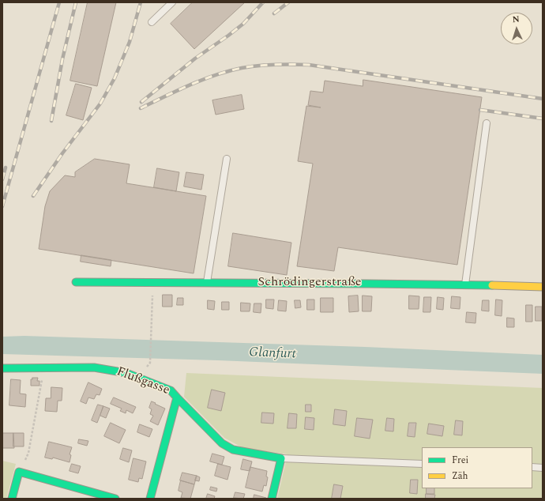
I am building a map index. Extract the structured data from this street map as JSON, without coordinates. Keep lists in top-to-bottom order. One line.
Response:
{"streets":{"street":["Schrödingerstraße","Flußgasse"]},"water":["Glanfurt"],"legend":["Frei","Zäh"],"north":"top"}
